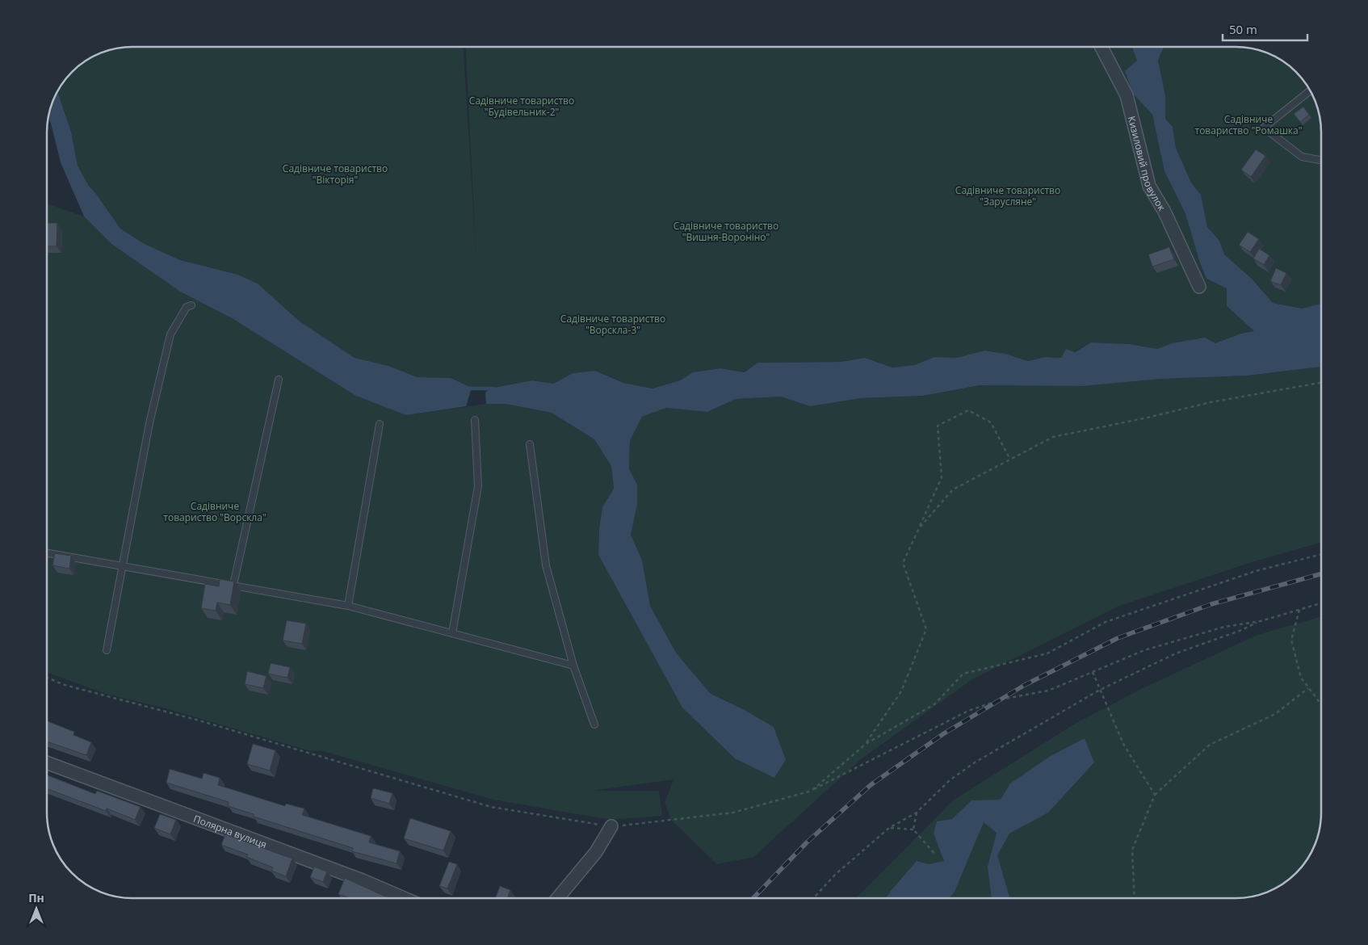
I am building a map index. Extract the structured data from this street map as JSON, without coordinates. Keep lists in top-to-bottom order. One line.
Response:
{"streets":{"street":["Кизиловий провулок","Полярна вулиця"]},"parks":["Садівниче товариство \"Будівельник-2\"","Садівниче товариство \"Ромашка\"","Садівниче товариство \"Вікторія\"","Садівниче товариство \"Зарусляне\"","Садівниче товариство \"Вишня-Вороніно\"","Садівниче товариство \"Ворскла-3\"","Садівниче товариство \"Ворскла\""],"scale_bar":"50 m","north":"top"}
